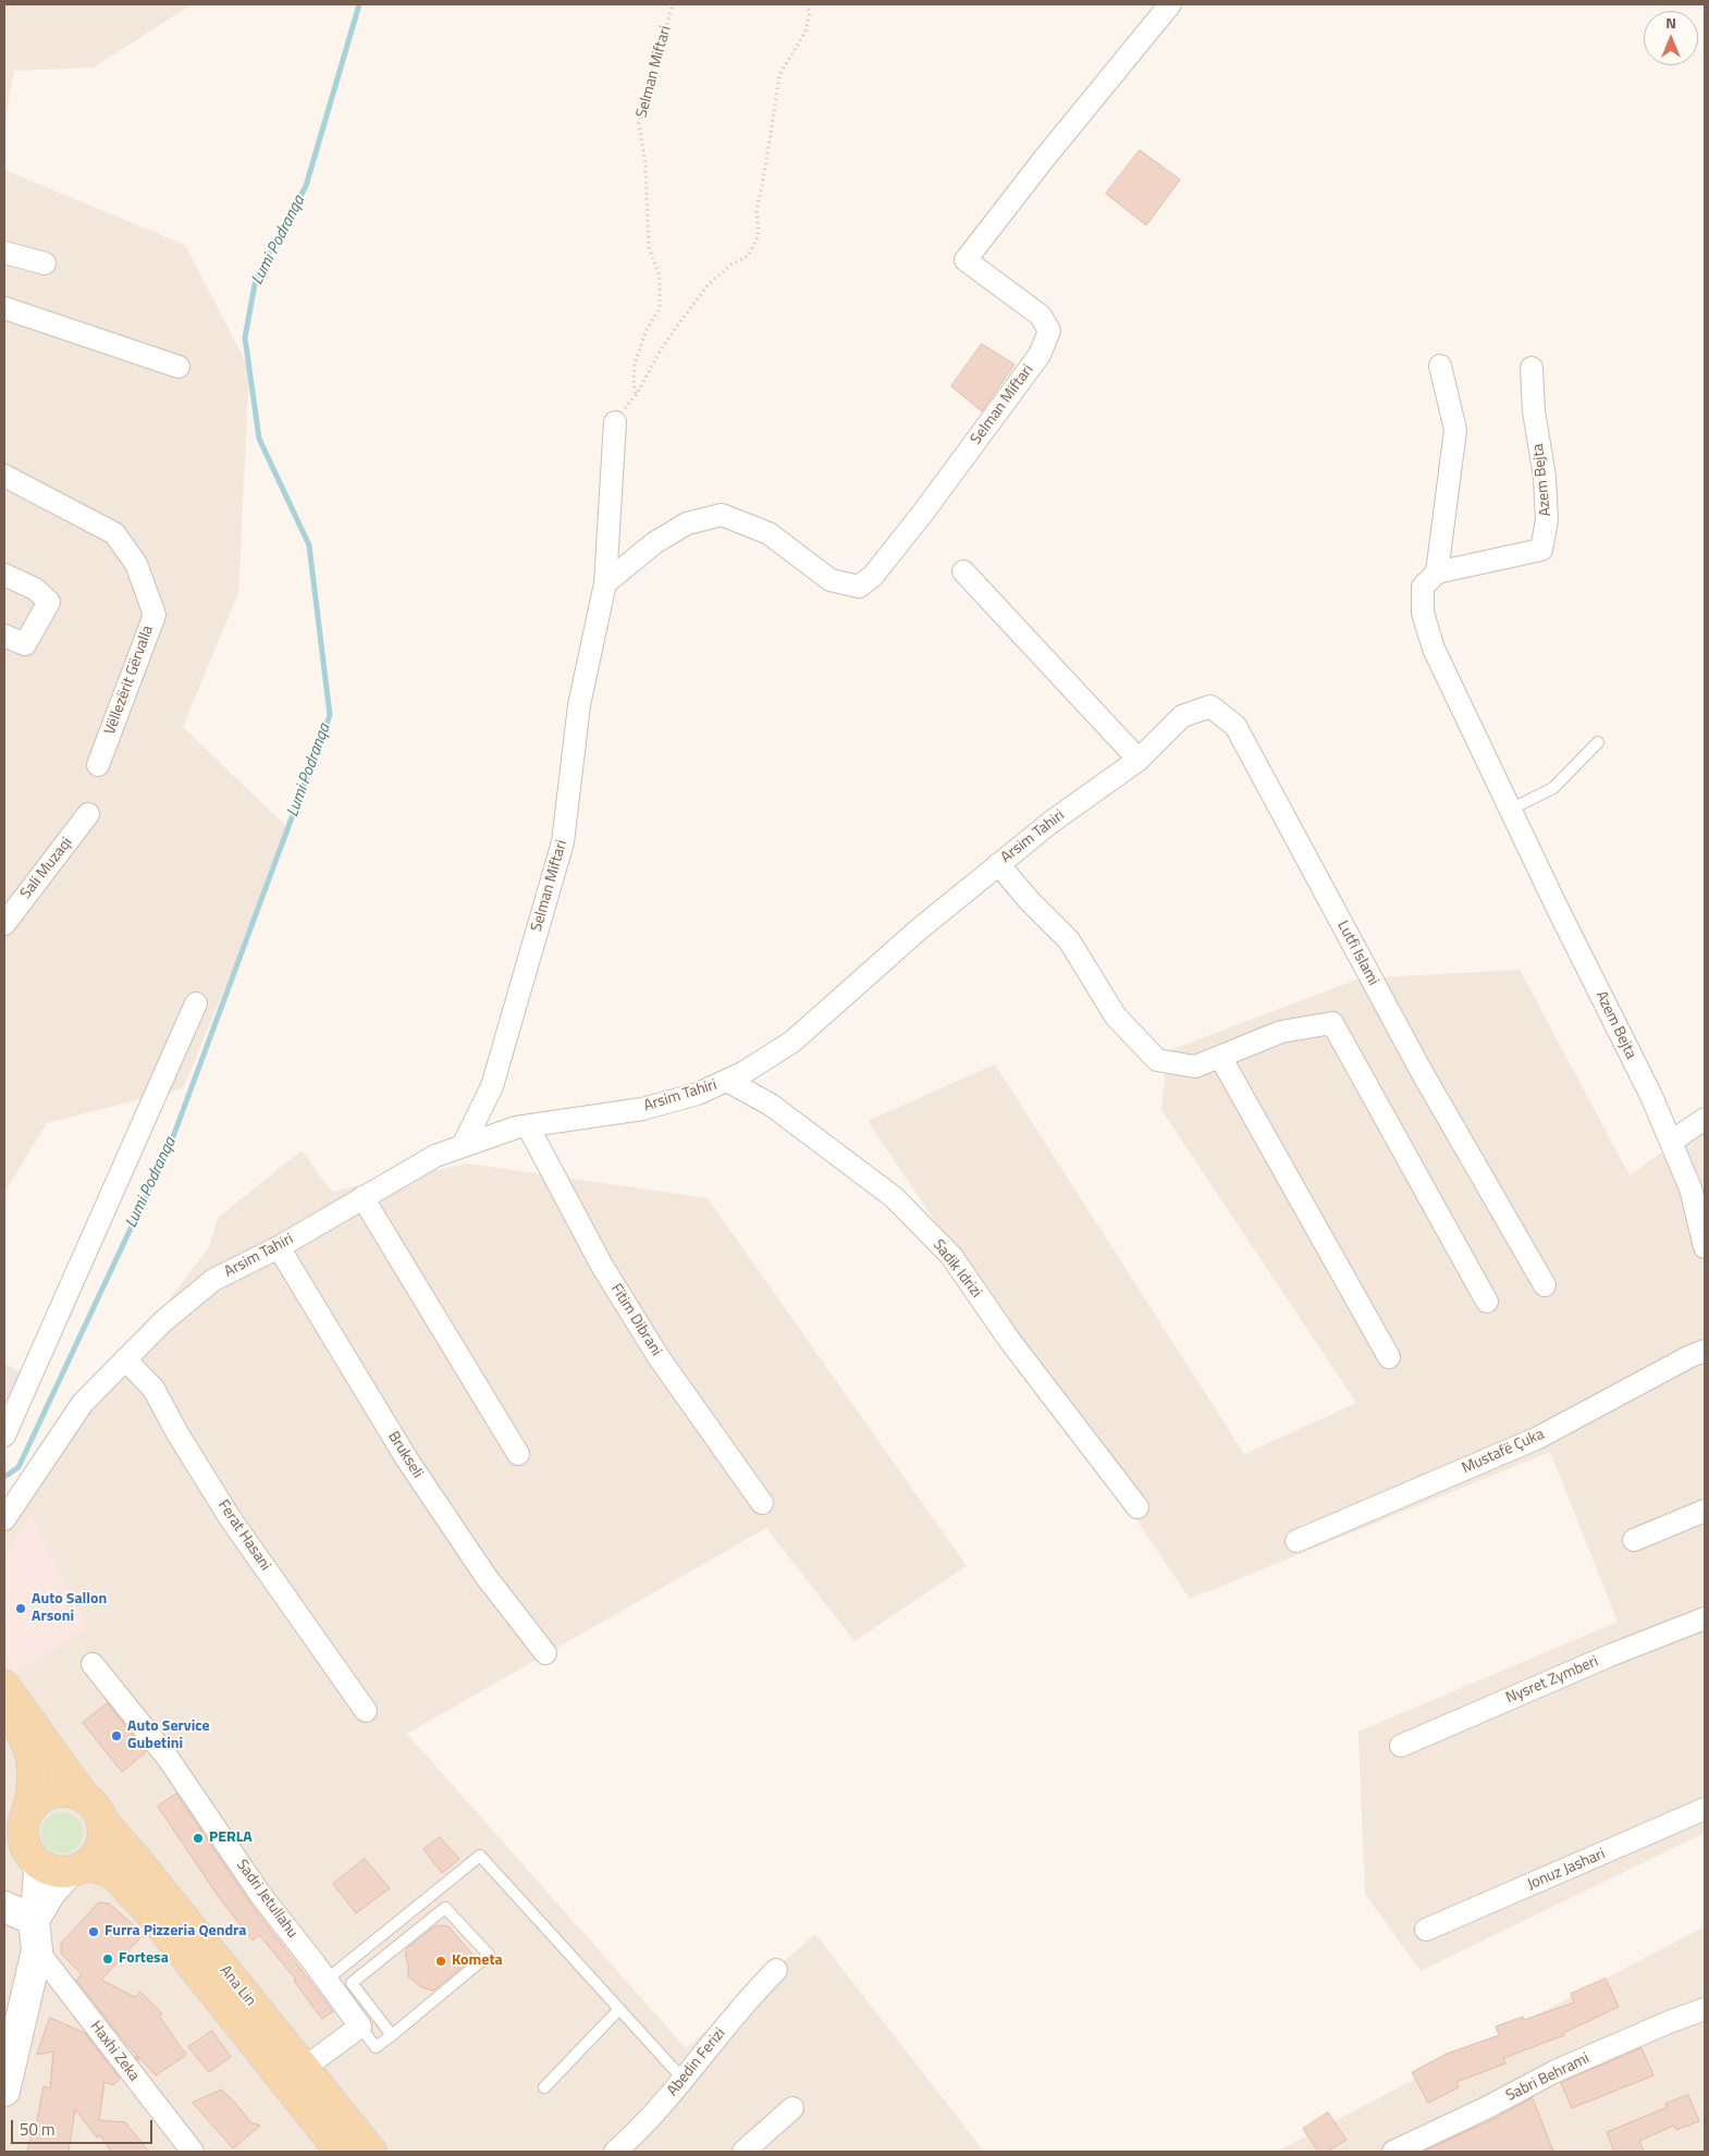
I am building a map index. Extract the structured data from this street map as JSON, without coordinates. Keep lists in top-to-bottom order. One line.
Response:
{"streets":{"main road":["Ana Lin"],"street":["Selman Miftari","Azem Bejta","Vëllezërit Gërvalla","Arsim Tahiri","Sali Muzaqi","Lutfi Islami","Sadik Idrizi","Fitim Dibrani","Mustafë Çuka","Brukseli","Ferat Hasani","Nysret Zymberi","Jonuz Jashari","Sadri Jetullahu","Haxhi Zeka","Abedin Ferizi","Sabri Behrami"]},"crossings":[["Selman Miftari","Arsim Tahiri"],["Arsim Tahiri","Lutfi Islami"],["Arsim Tahiri","Sadik Idrizi"],["Arsim Tahiri","Fitim Dibrani"],["Arsim Tahiri","Brukseli"],["Arsim Tahiri","Ferat Hasani"]],"water":["Lumi Podranqa"],"places":["Auto Sallon Arsoni","Auto Service Gubetini","PERLA","Furra Pizzeria Qendra","Fortesa","Kometa"],"scale_bar":"50 m","north":"top"}
